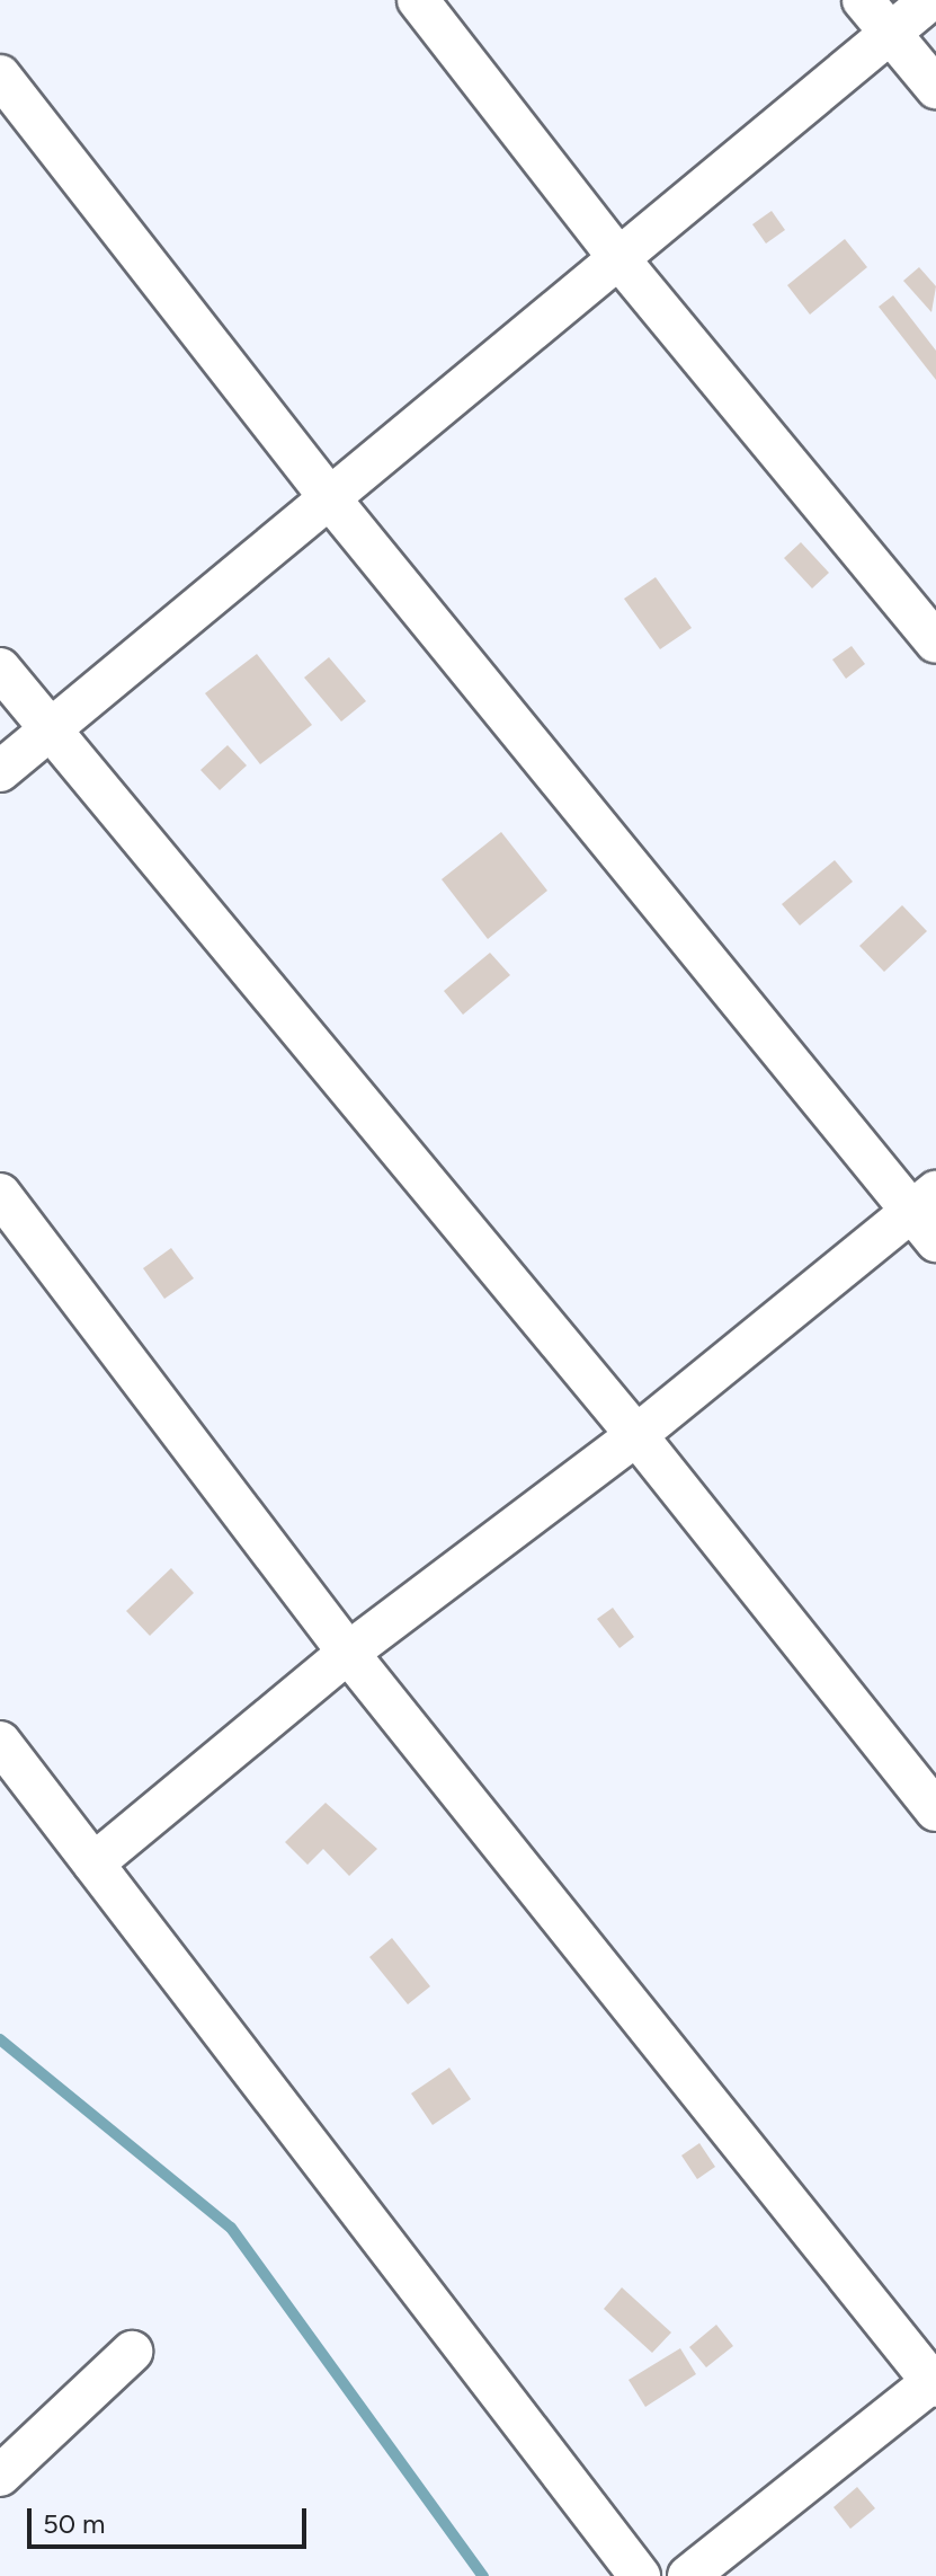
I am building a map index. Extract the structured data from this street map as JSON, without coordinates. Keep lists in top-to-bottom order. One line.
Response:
{"scale_bar":"50 m"}
